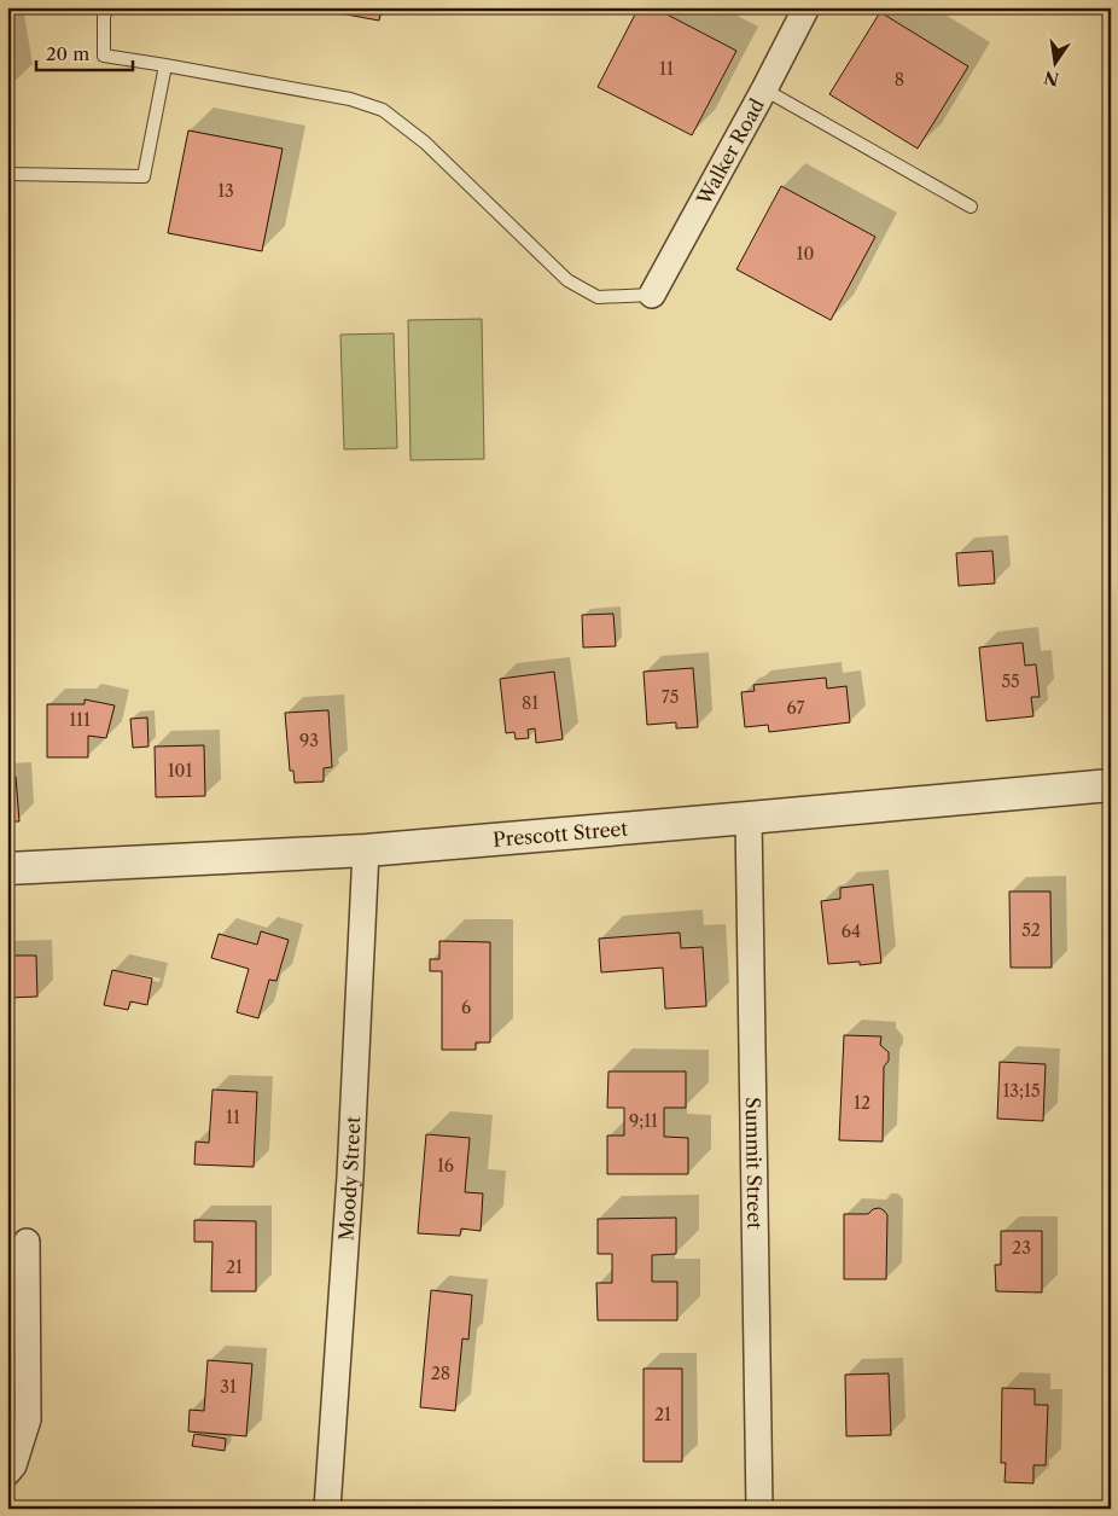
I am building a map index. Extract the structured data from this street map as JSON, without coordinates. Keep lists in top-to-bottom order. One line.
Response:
{"streets":{"street":["Walker Road","Prescott Street","Summit Street","Moody Street"]},"crossings":[["Prescott Street","Summit Street"],["Prescott Street","Moody Street"]],"house_numbers":["11","8","13","10","55","75","81","67","111","93","101","52","64","6","13;15","12","11","9;11","16","23","21","28","31","21"],"scale_bar":"20 m","north":"bottom"}
